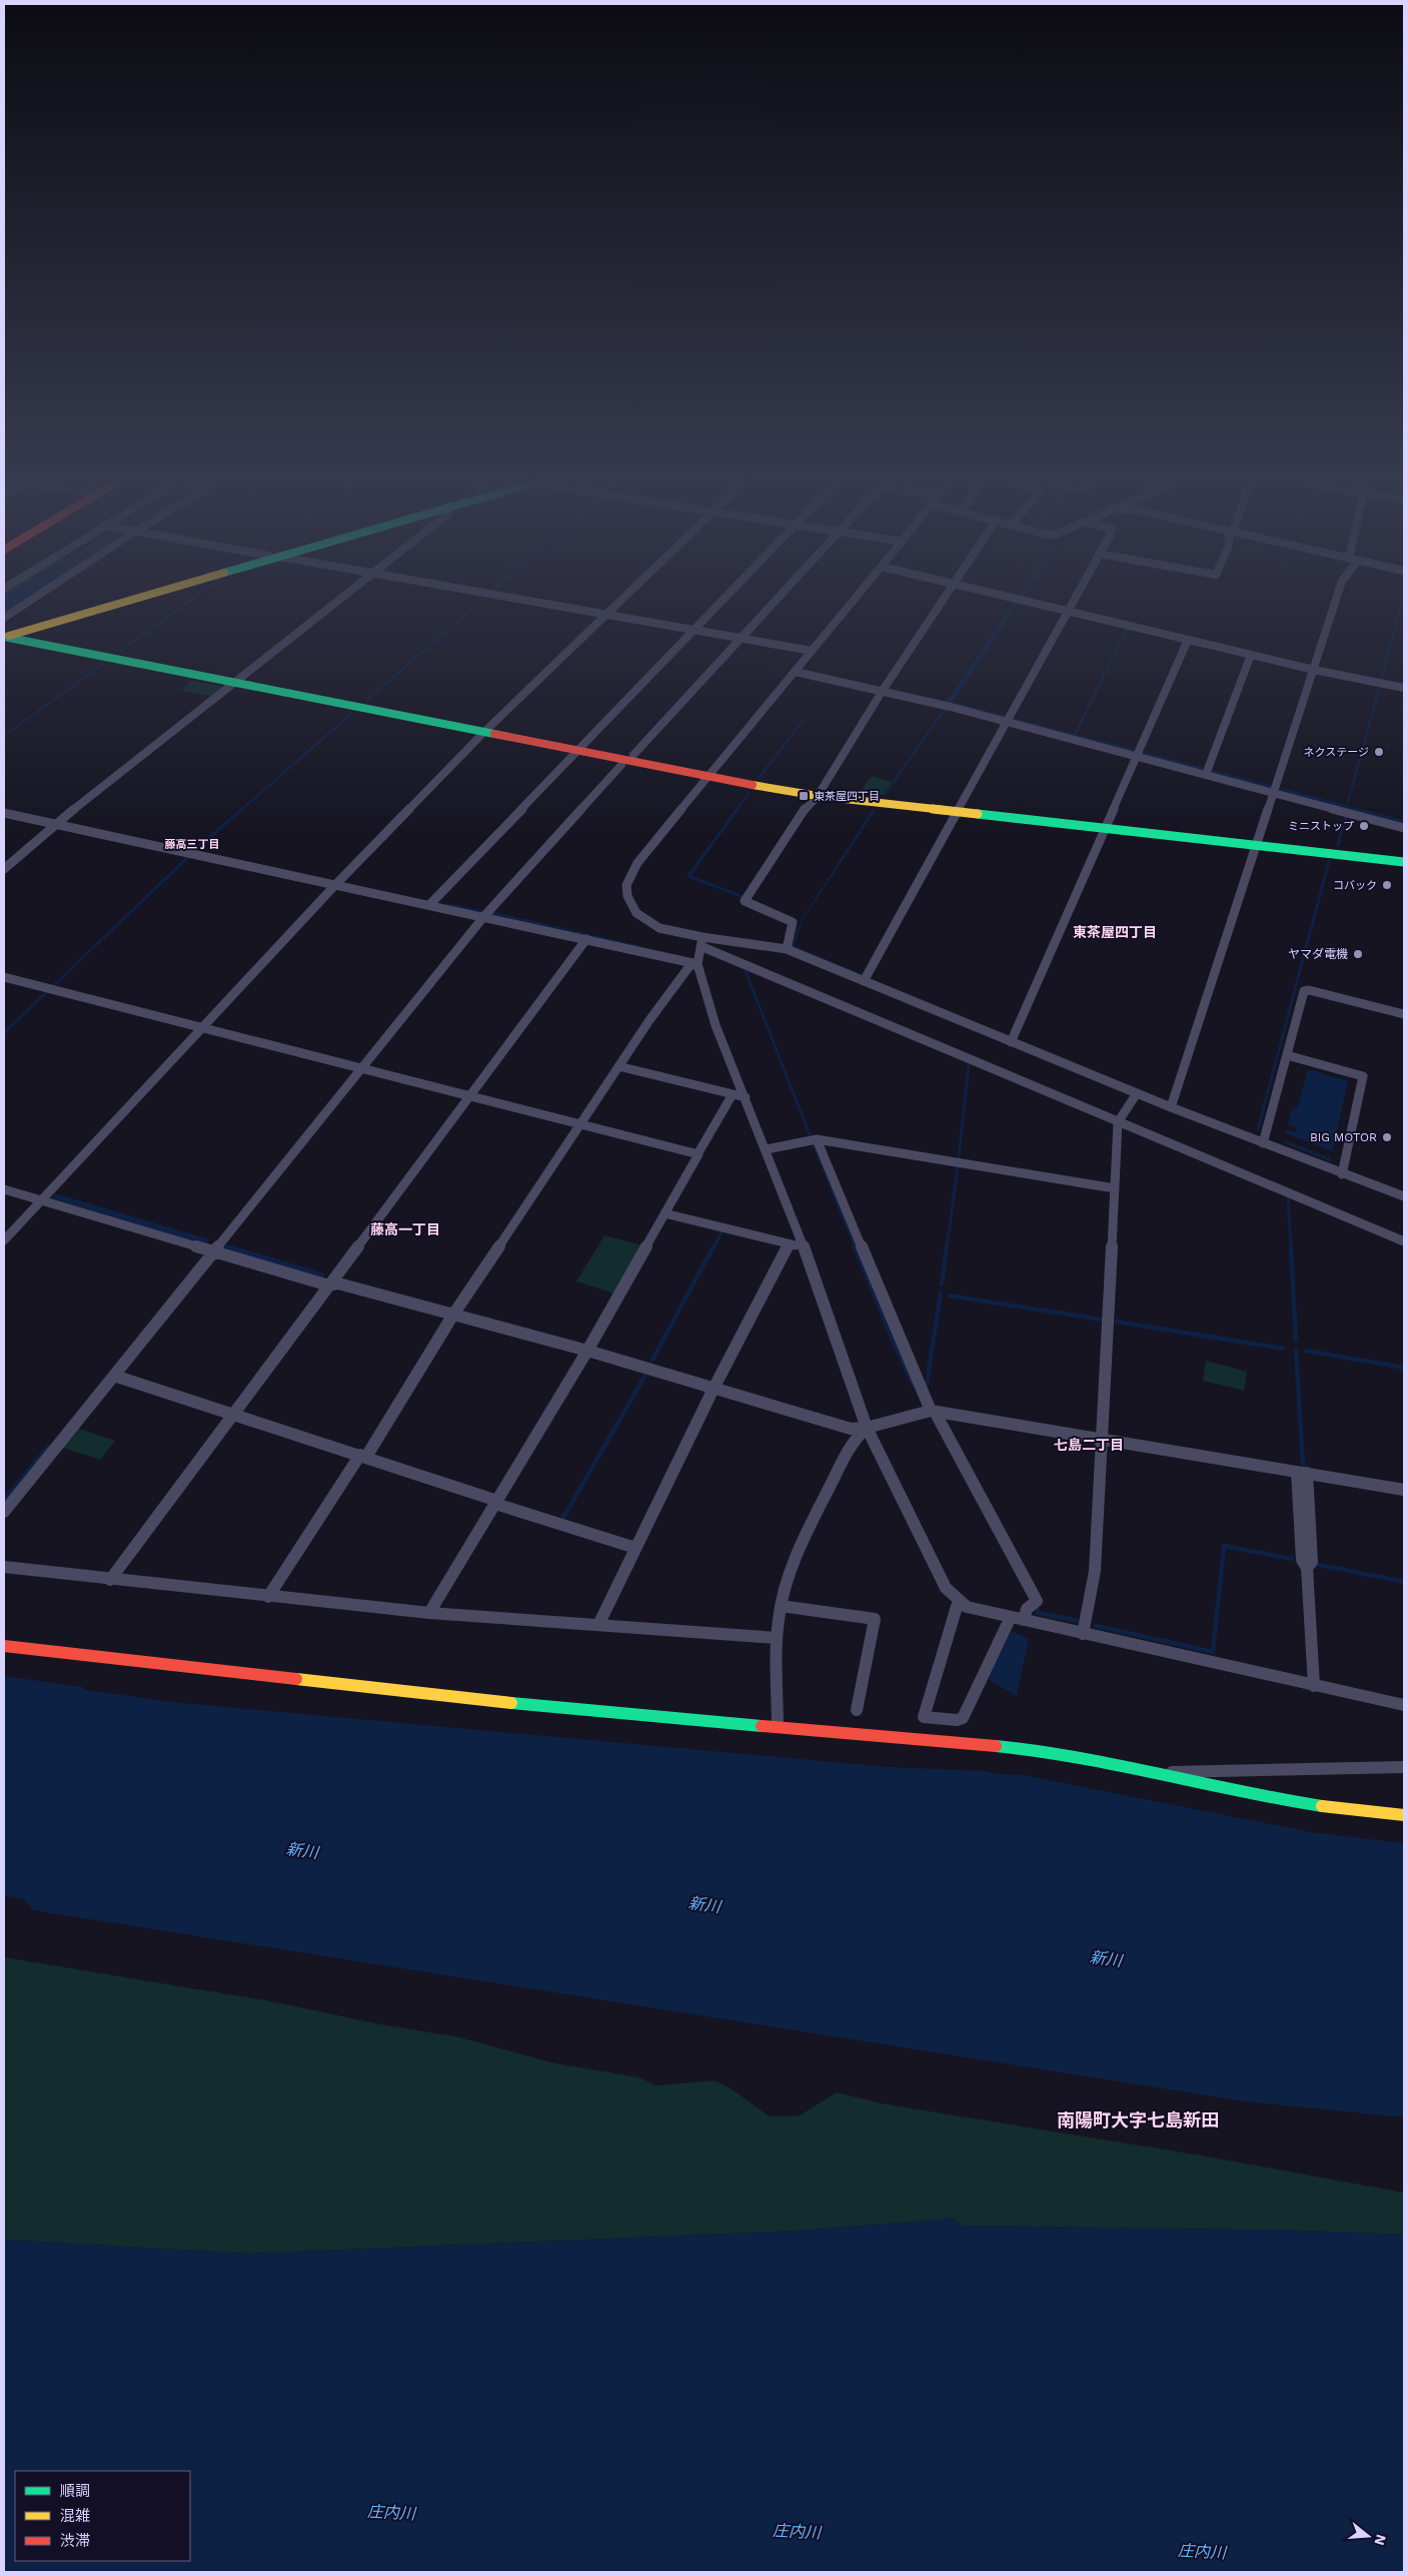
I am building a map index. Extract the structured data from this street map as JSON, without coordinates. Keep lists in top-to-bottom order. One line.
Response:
{"districts":["藤高三丁目","東茶屋四丁目","藤高一丁目","七島二丁目","南陽町大字七島新田"],"water":["新川","庄内川"],"places":{"other":["ネクステージ","ミニストップ","コバック","ヤマダ電機","BIG MOTOR"],"transit":["東茶屋四丁目"]},"legend":["順調","混雑","渋滞"],"north":"right"}
